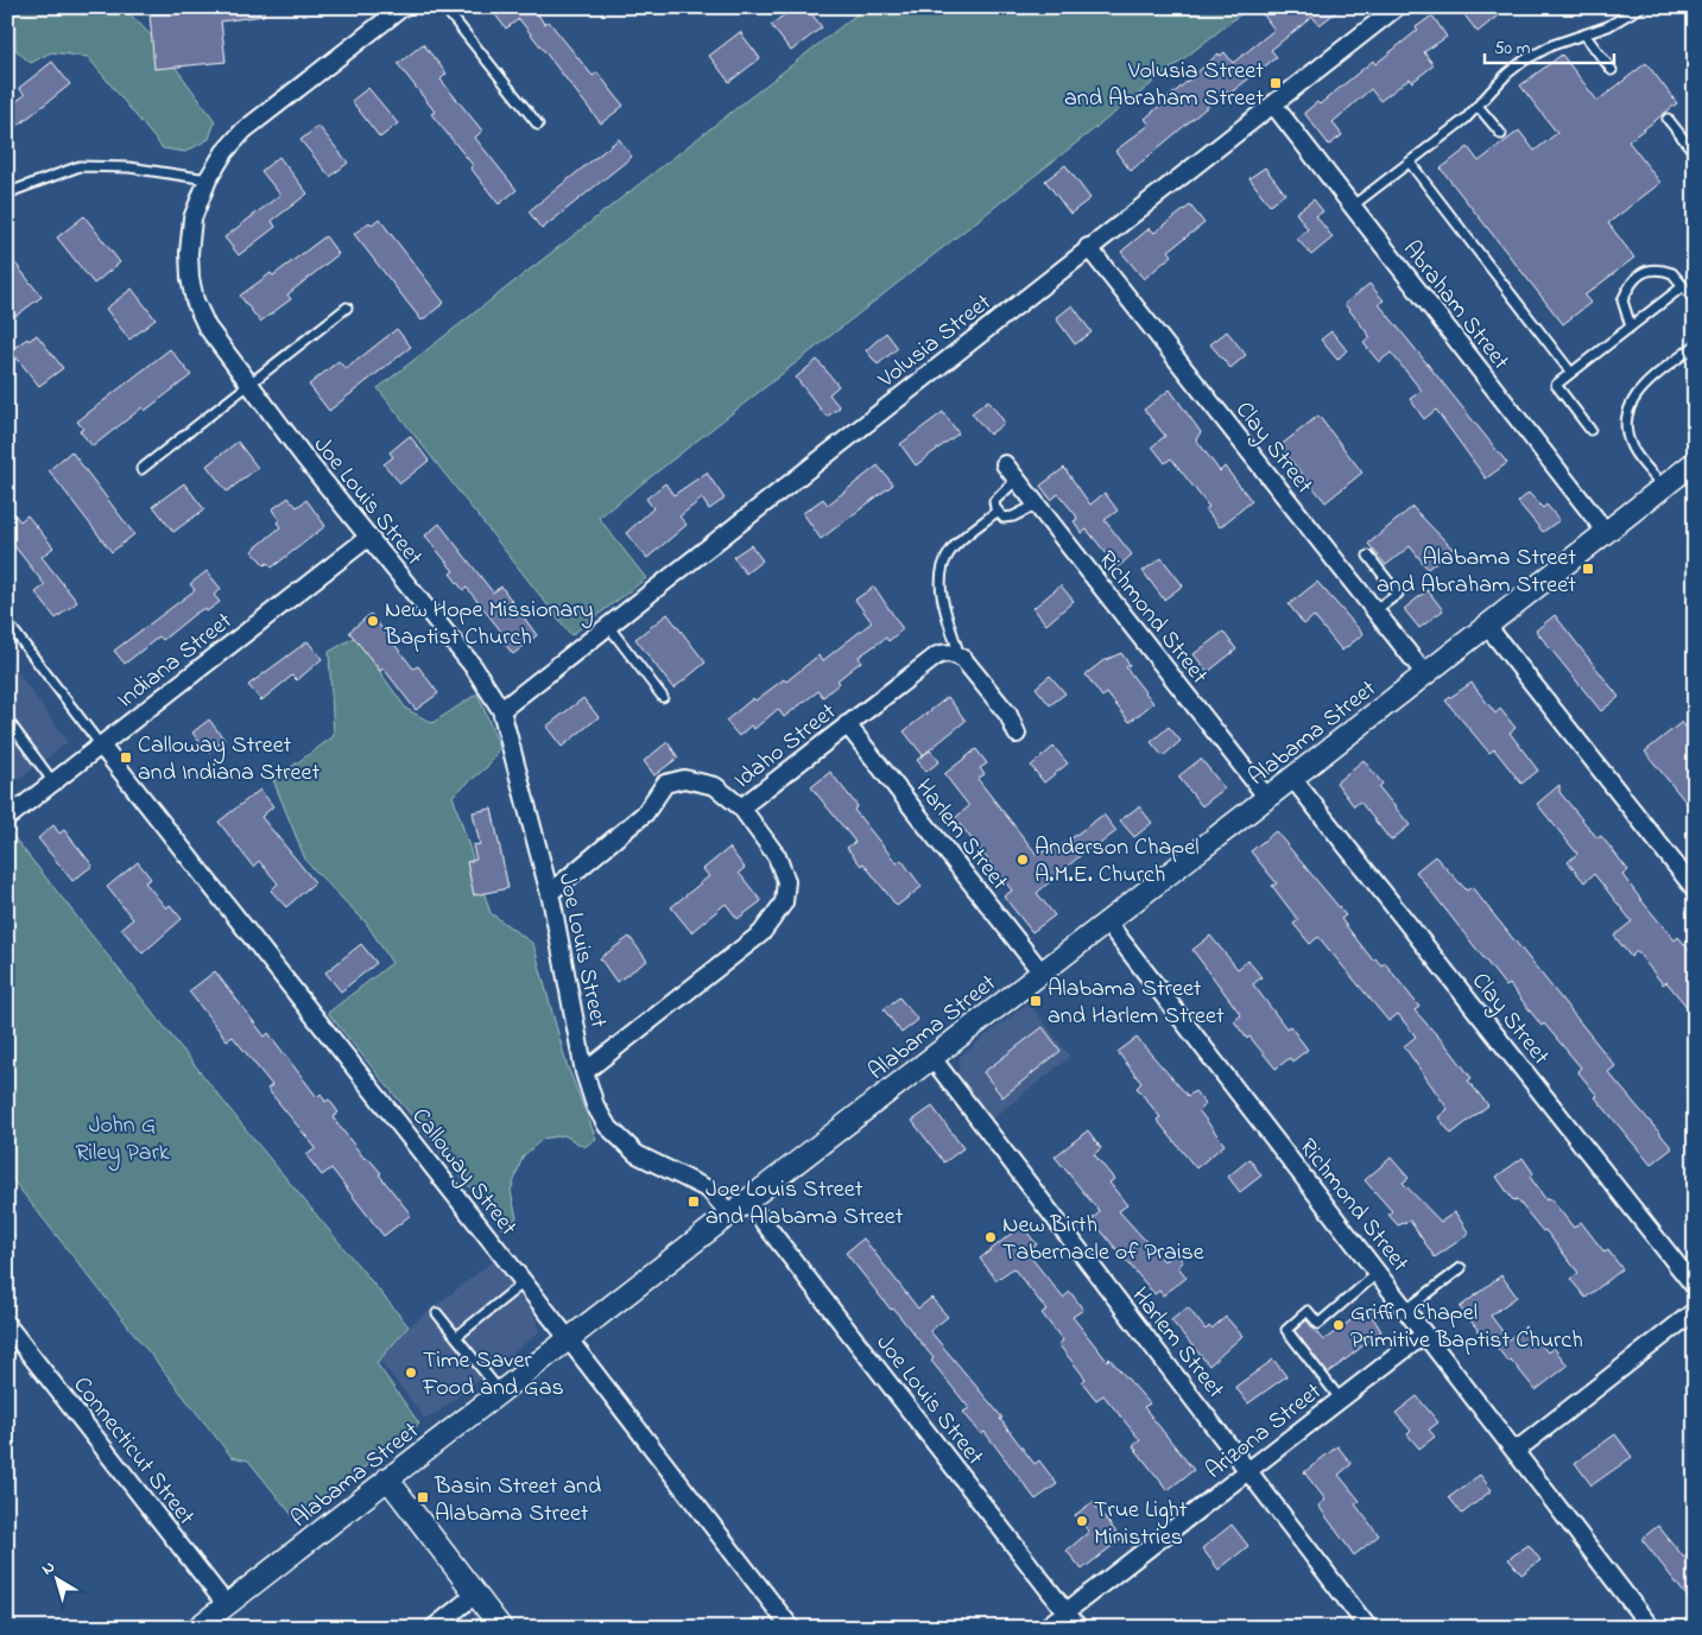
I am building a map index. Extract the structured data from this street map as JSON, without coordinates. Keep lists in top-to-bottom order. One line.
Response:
{"streets":{"street":["Abraham Street","Volusia Street","Clay Street","Joe Louis Street","Richmond Street","Indiana Street","Alabama Street","Idaho Street","Harlem Street","Calloway Street","Arizona Street","Connecticut Street"]},"crossings":[["Abraham Street","Volusia Street"],["Abraham Street","Alabama Street"],["Volusia Street","Clay Street"],["Volusia Street","Joe Louis Street"],["Clay Street","Alabama Street"],["Joe Louis Street","Indiana Street"],["Joe Louis Street","Alabama Street"],["Joe Louis Street","Idaho Street"],["Joe Louis Street","Arizona Street"],["Richmond Street","Alabama Street"],["Richmond Street","Arizona Street"],["Indiana Street","Calloway Street"],["Alabama Street","Harlem Street"],["Alabama Street","Calloway Street"],["Alabama Street","Connecticut Street"],["Idaho Street","Harlem Street"],["Harlem Street","Arizona Street"]],"parks":["John G Riley Park"],"places":{"transit":["Volusia Street and Abraham Street","Alabama Street and Abraham Street","Calloway Street and Indiana Street","Alabama Street and Harlem Street","Joe Louis Street and Alabama Street","Basin Street and Alabama Street"],"other":["New Hope Missionary Baptist Church","Anderson Chapel A.M.E. Church","New Birth Tabernacle of Praise","Griffin Chapel Primitive Baptist Church","Time Saver Food and Gas","True Light Ministries"]},"scale_bar":"50 m","north":"top left"}
